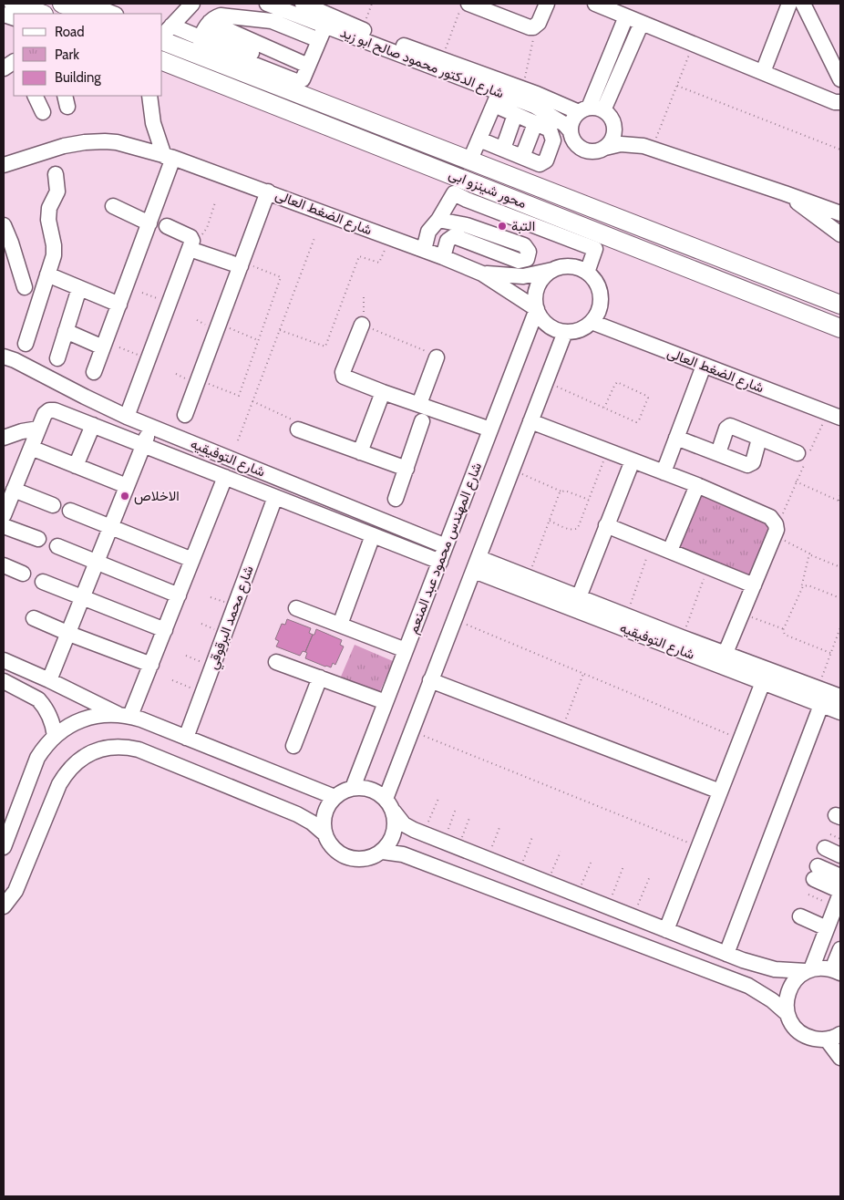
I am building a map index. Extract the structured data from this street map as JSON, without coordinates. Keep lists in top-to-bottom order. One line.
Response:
{"streets":{"main road":["محور شينزو ابى"],"street":["شارع الدكتور محمود صالح ابو زيد","شارع الضغط العالى","شارع التوفيقيه","شارع المهندس محمود عبد المنعم","شارع محمد البرقوقي"]},"crossings":[["شارع الضغط العالى","شارع المهندس محمود عبد المنعم"],["شارع التوفيقيه","شارع المهندس محمود عبد المنعم"],["شارع التوفيقيه","شارع محمد البرقوقي"]],"places":["التبة","الاخلاص"],"legend":["Road","Park","Building"]}
